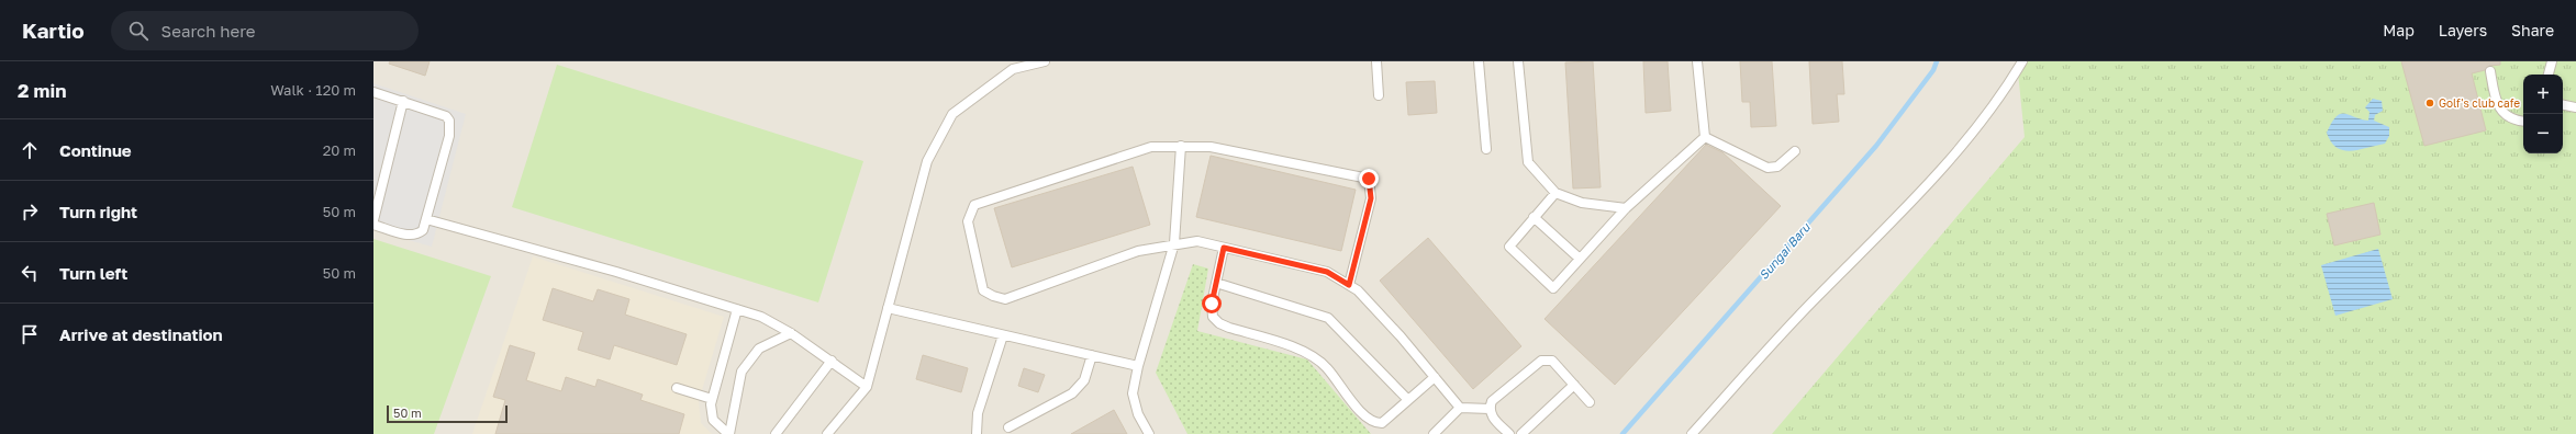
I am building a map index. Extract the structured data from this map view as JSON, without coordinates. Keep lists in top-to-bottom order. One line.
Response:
{"water":["Sungai Baru"],"places":["Golf's club cafe"],"scale_bar":"50 m","page":{"header":"Kartio","search":"Search here","nav":["Map","Layers","Share"],"heading":["2 min","Walk · 120 m"],"map_buttons":["+","−"],"list":[["Continue","20 m"],["Turn right","50 m"],["Turn left","50 m"],"Arrive at destination"],"scale":"50 m"}}
